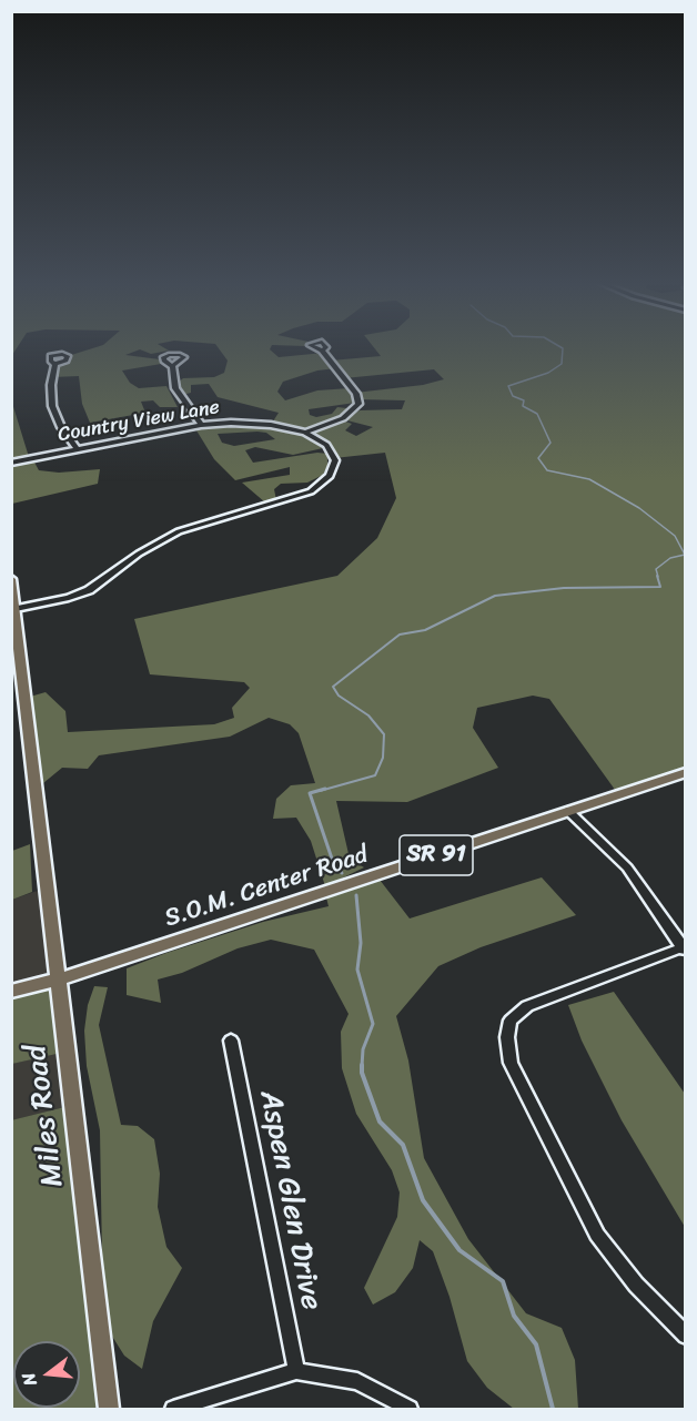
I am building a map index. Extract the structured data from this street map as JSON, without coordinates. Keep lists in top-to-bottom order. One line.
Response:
{"streets":{"main road":["SR 91","S.O.M. Center Road","Miles Road"],"street":["Country View Lane","Aspen Glen Drive"]},"crossings":[["Country View Lane","Miles Road"],["S.O.M. Center Road","Miles Road"]],"north":"left"}
